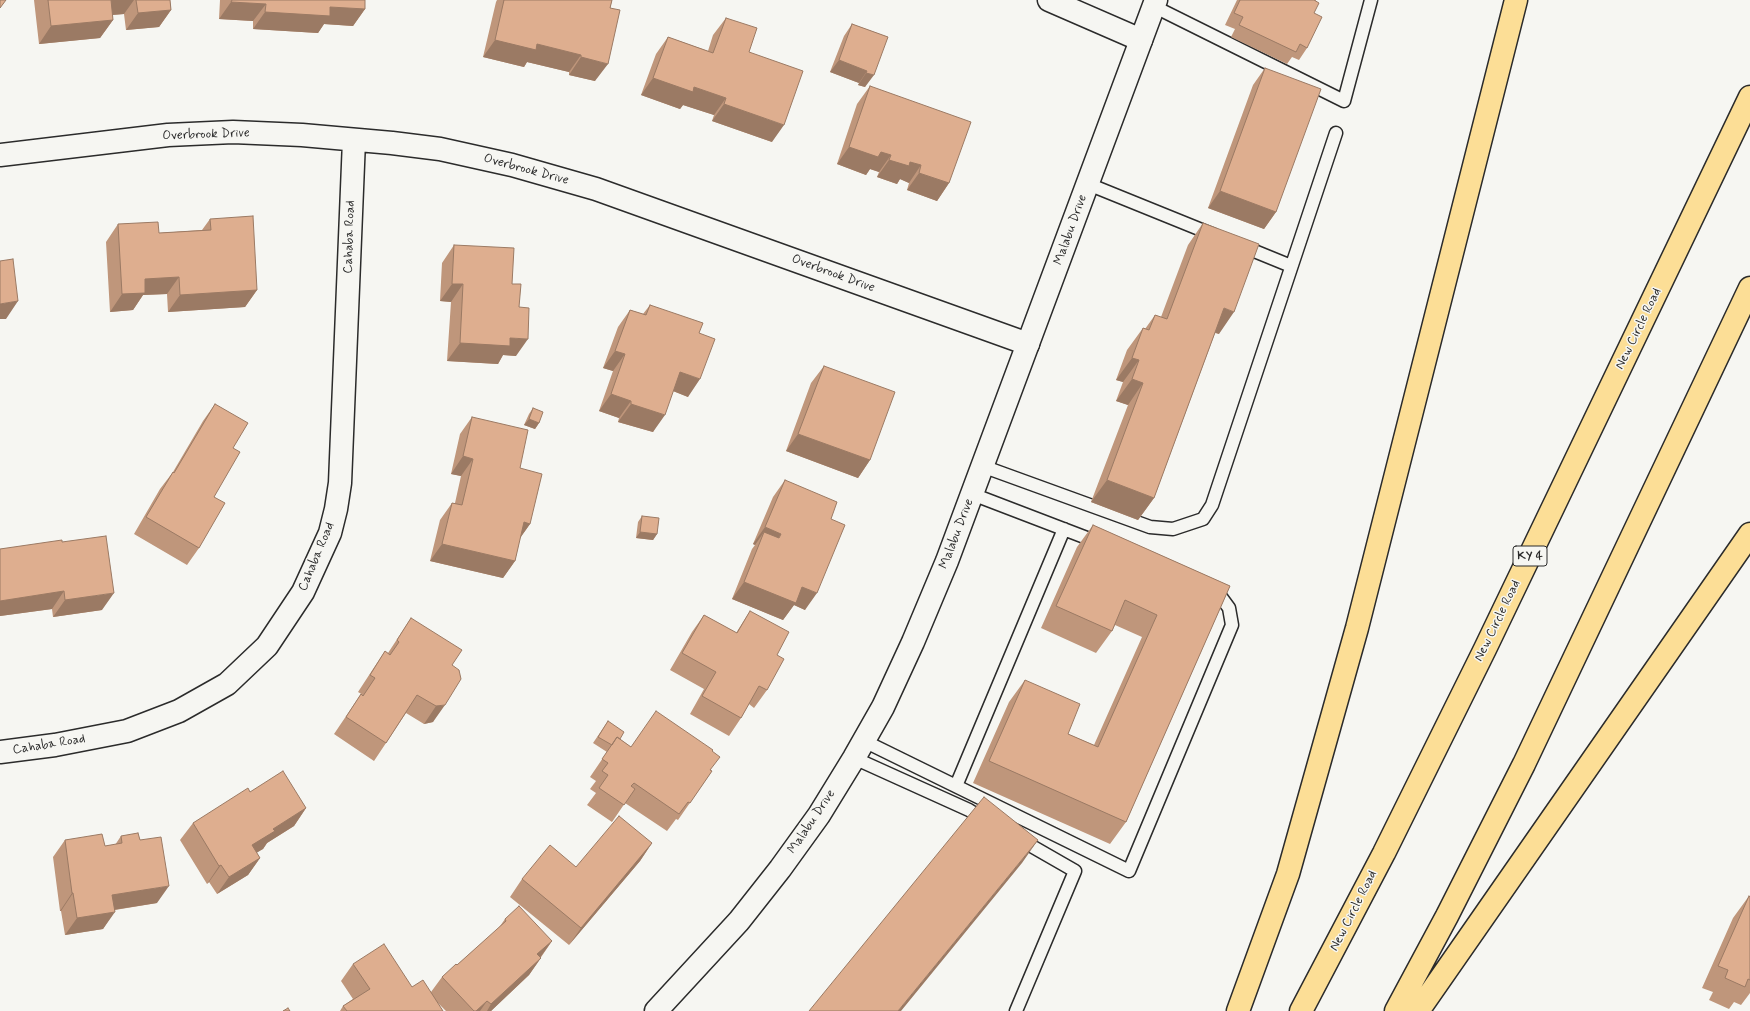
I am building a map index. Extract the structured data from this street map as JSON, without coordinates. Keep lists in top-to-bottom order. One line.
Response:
{"streets":{"highway":["New Circle Road","KY 4"],"street":["Overbrook Drive","Malabu Drive","Cahaba Road"]},"crossings":[["Overbrook Drive","Malabu Drive"],["Overbrook Drive","Cahaba Road"]]}
